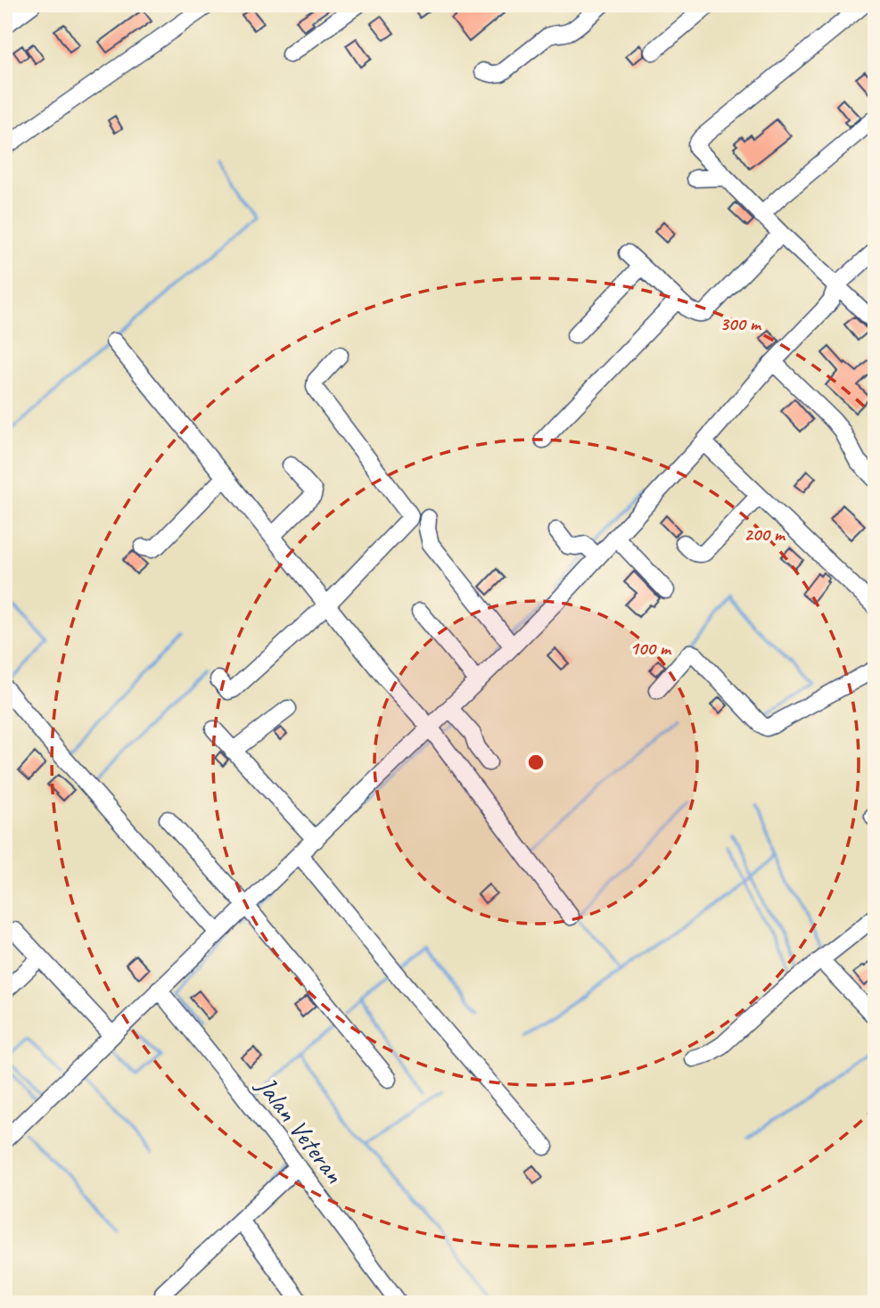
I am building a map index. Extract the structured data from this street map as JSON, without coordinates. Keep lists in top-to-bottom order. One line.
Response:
{"streets":{"street":["Jalan Veteran"]},"rings":["300 m","200 m","100 m"]}
